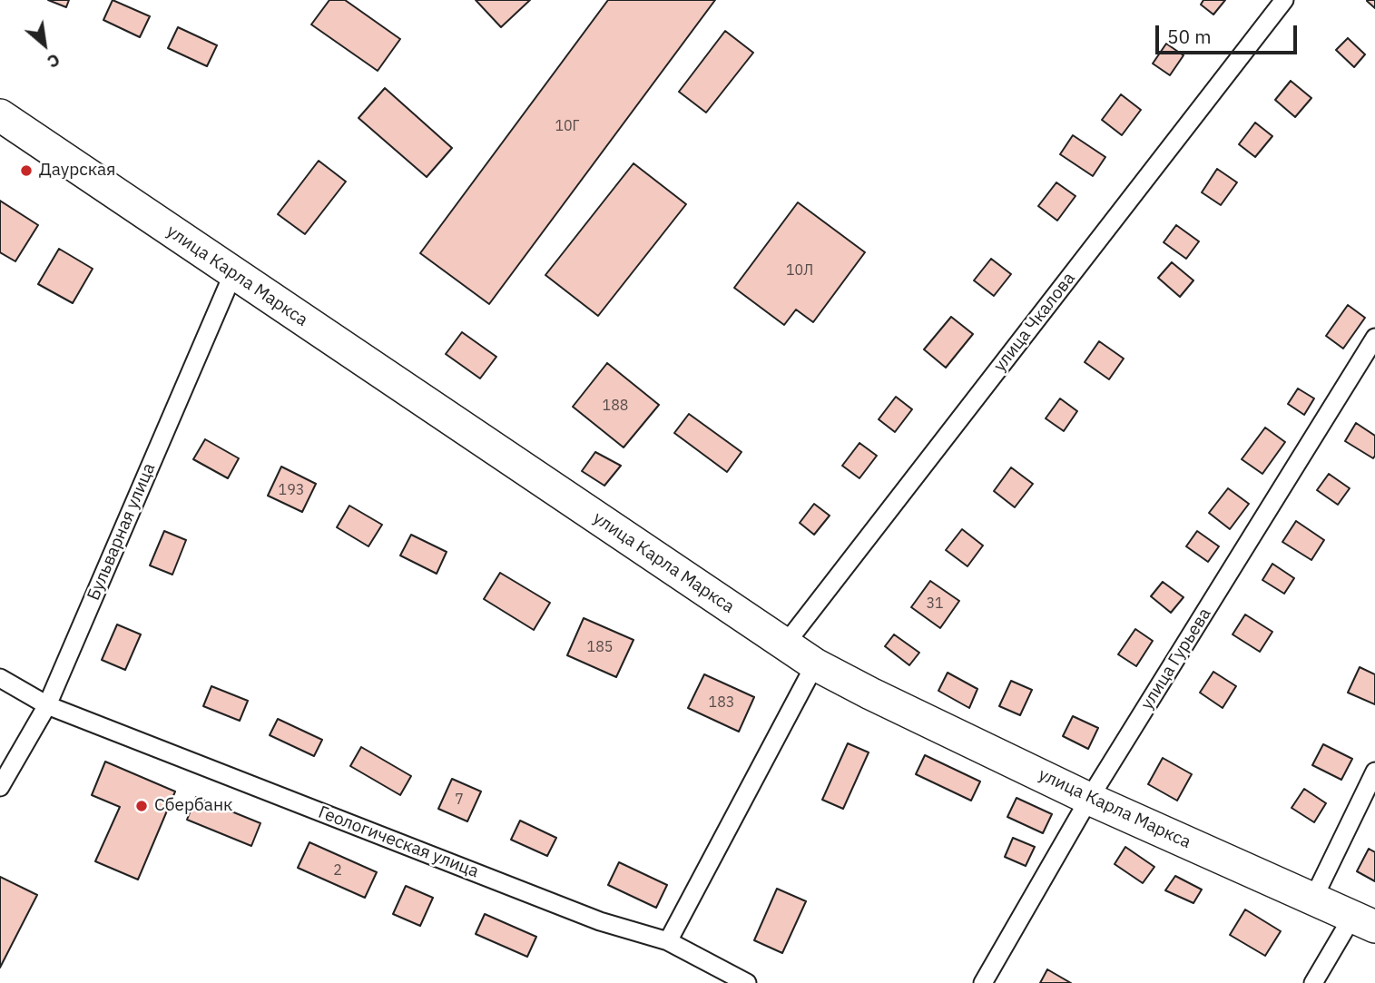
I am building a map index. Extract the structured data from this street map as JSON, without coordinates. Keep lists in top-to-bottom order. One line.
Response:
{"streets":{"highway":["улица Карла Маркса"],"street":["улица Чкалова","Бульварная улица","улица Гурьева","Геологическая улица"]},"crossings":[["улица Карла Маркса","улица Чкалова"],["улица Карла Маркса","Бульварная улица"],["улица Карла Маркса","улица Гурьева"],["Бульварная улица","Геологическая улица"]],"places":["Даурская","Сбербанк"],"house_numbers":["10Г","10Л","188","193","31","185","183","7","2"],"scale_bar":"50 m","north":"bottom right"}
